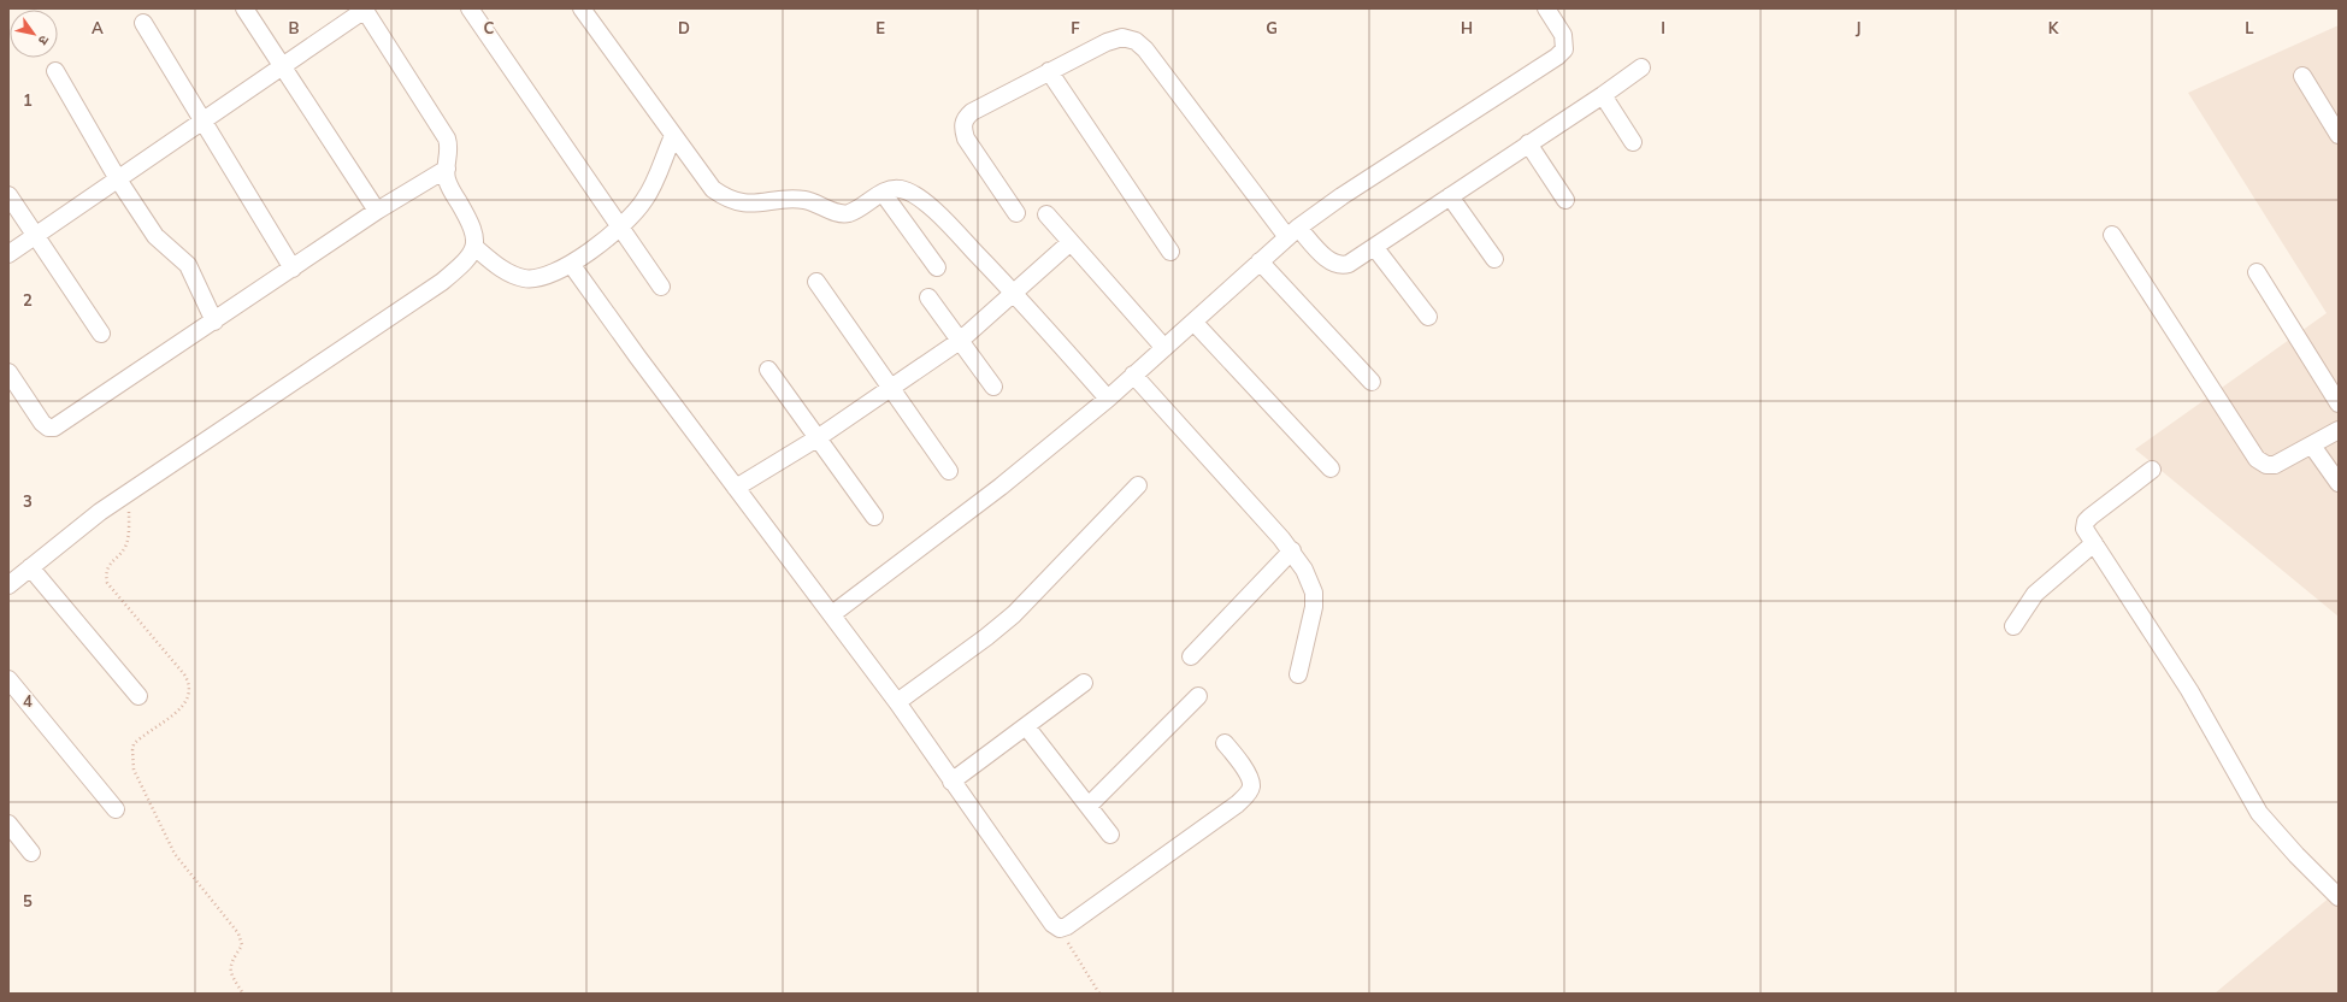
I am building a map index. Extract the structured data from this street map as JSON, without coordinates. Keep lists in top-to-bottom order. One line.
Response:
{"north":"bottom right","grid":{"columns":["A","B","C","D","E","F","G","H","I","J","K","L"],"rows":["1","2","3","4","5"]}}
